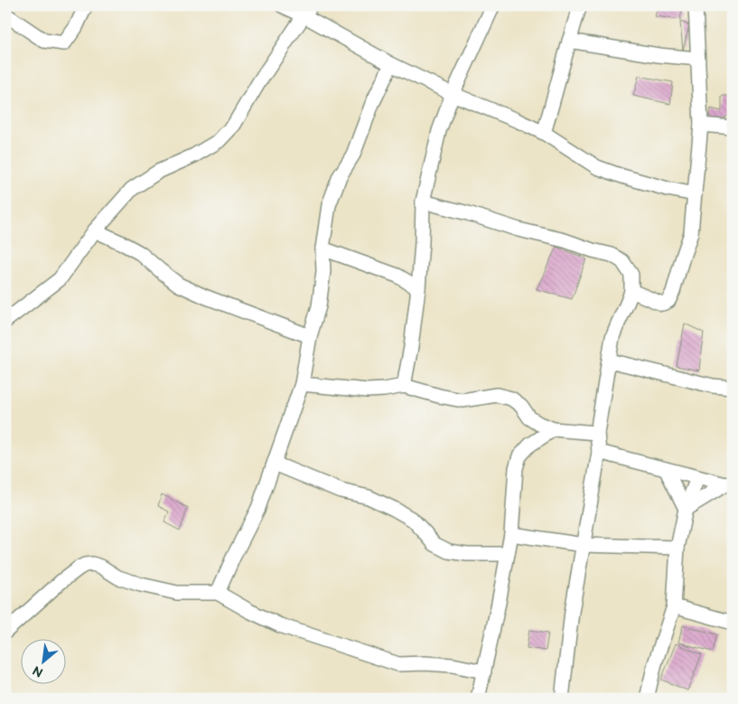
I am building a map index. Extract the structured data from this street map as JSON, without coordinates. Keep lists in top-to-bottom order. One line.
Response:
{"north":"bottom left"}
